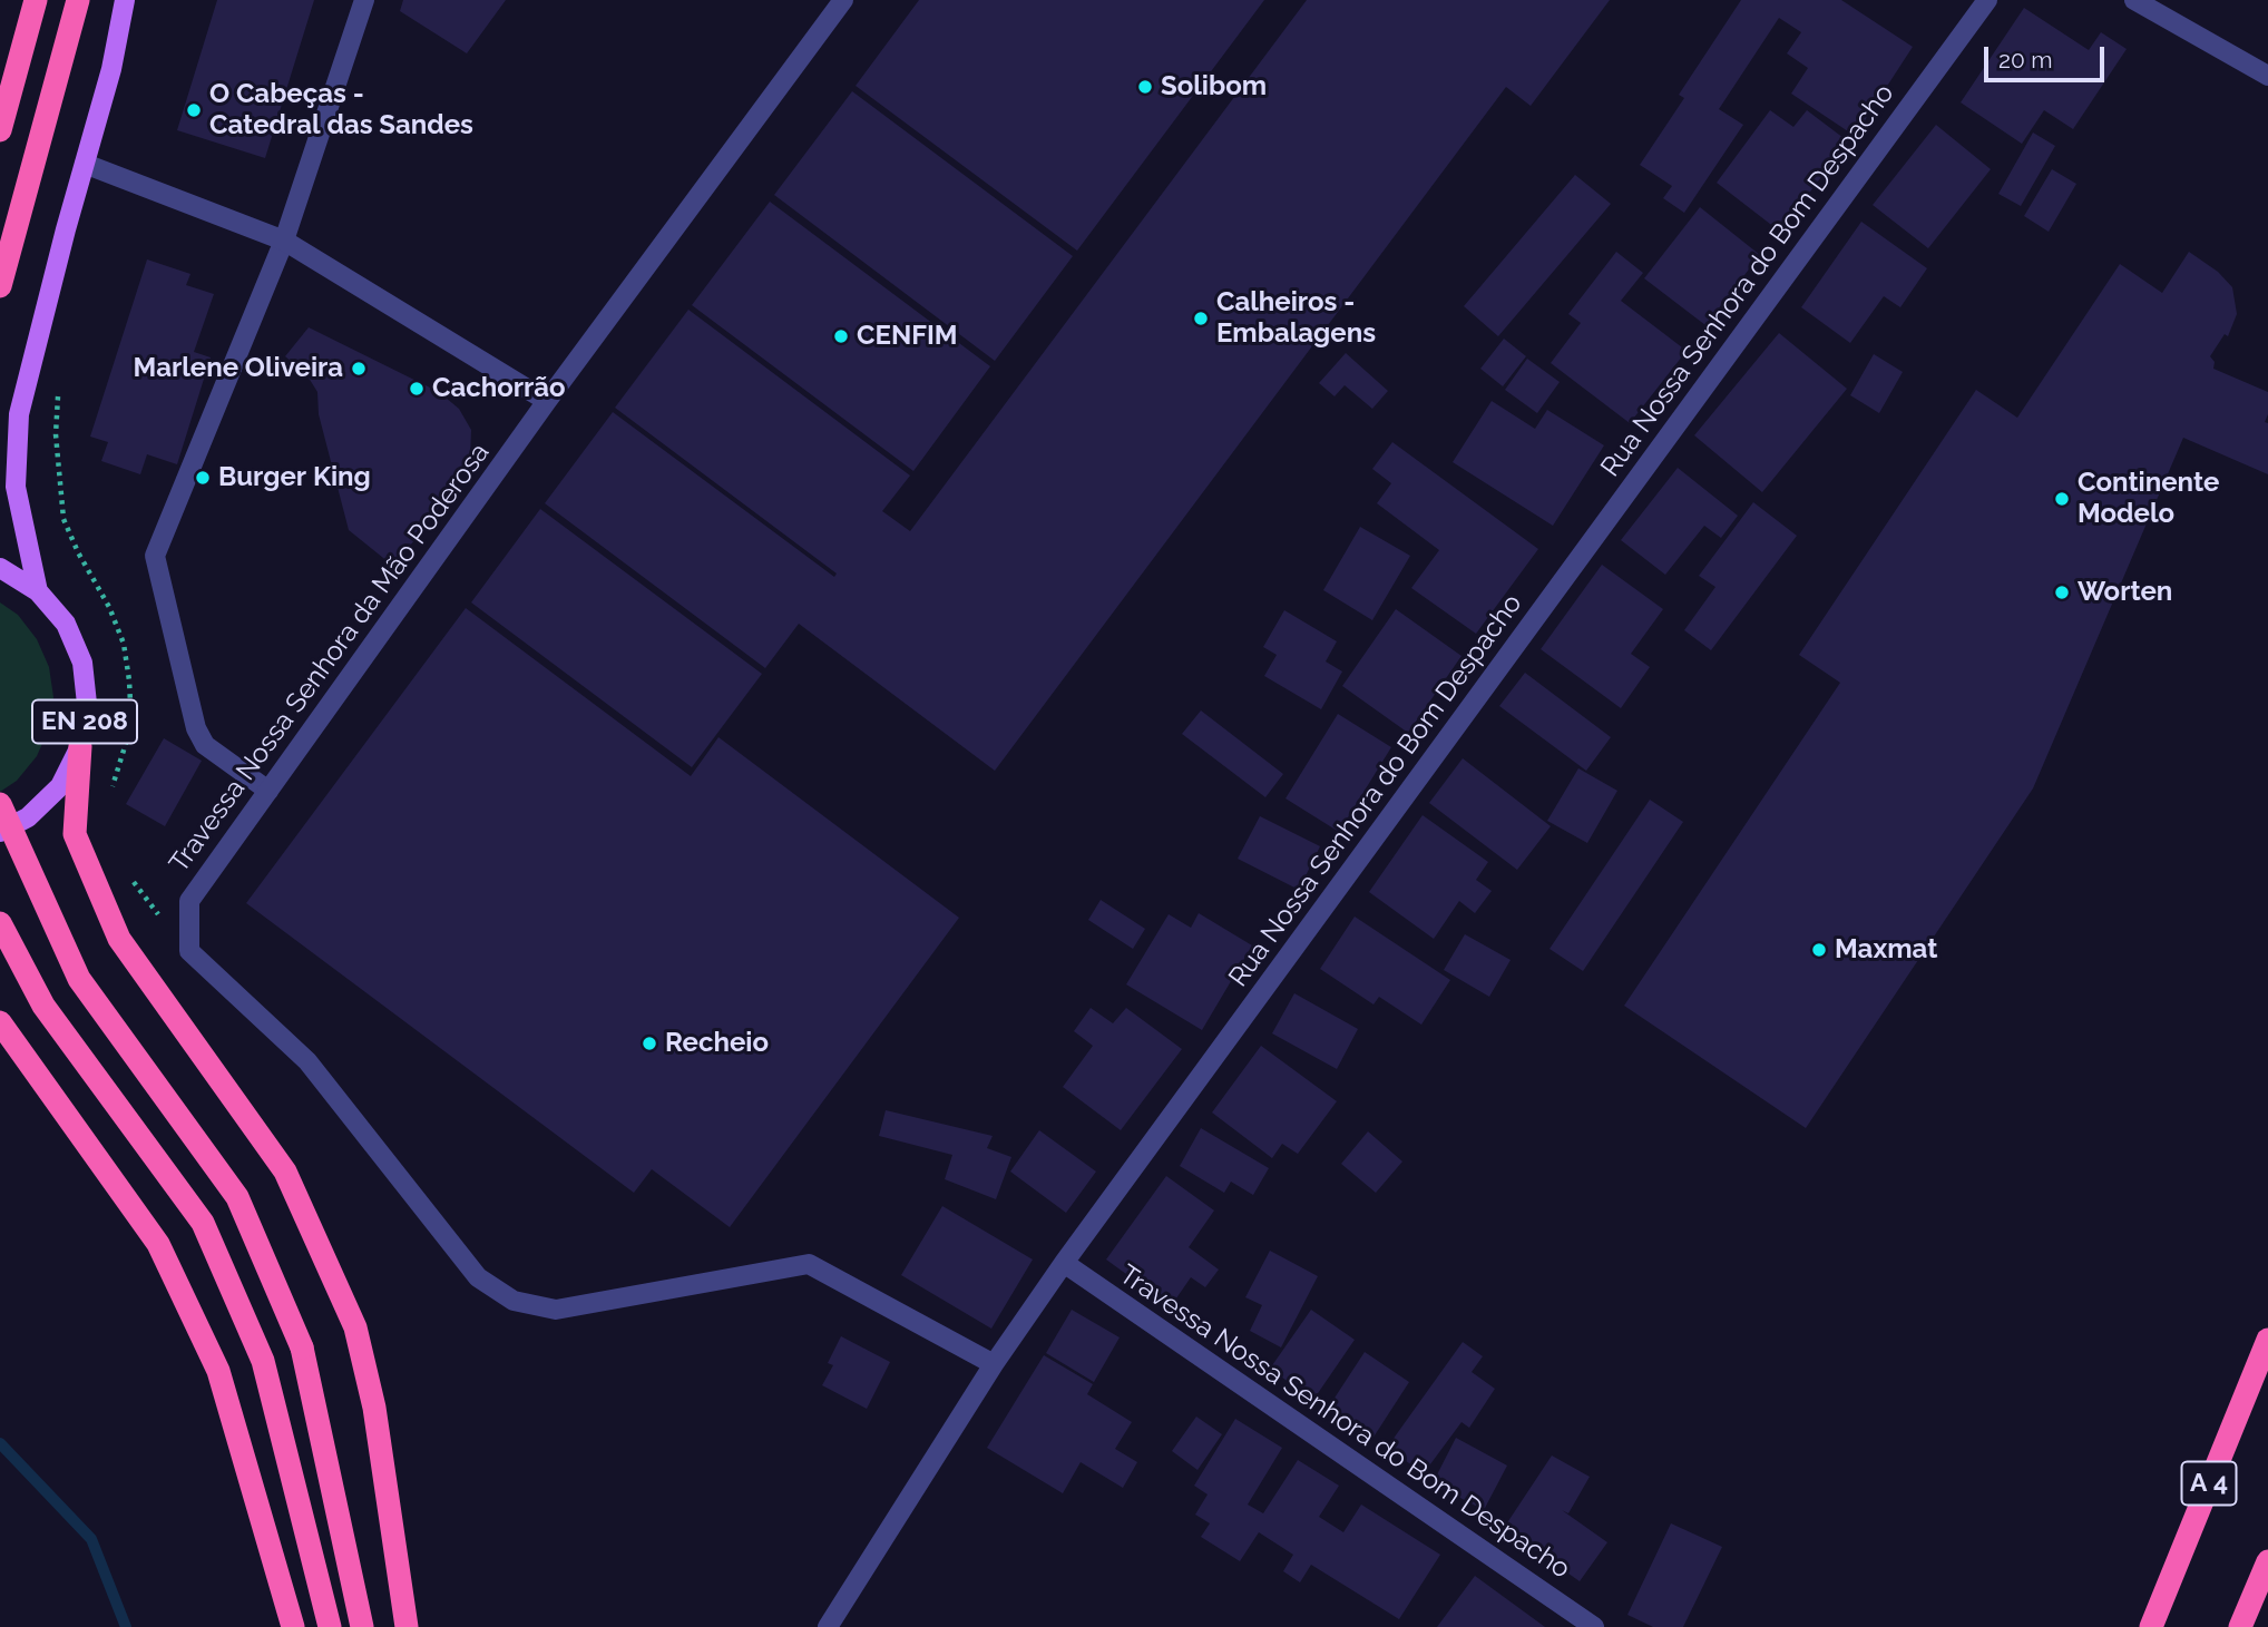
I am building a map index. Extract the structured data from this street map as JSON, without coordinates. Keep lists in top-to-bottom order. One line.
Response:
{"streets":{"highway":["A 4"],"main road":["EN 208"],"street":["Rua Nossa Senhora do Bom Despacho","Travessa Nossa Senhora da Mão Poderosa","Travessa Nossa Senhora do Bom Despacho"]},"crossings":[["Rua Nossa Senhora do Bom Despacho","Travessa Nossa Senhora da Mão Poderosa"],["Rua Nossa Senhora do Bom Despacho","Travessa Nossa Senhora do Bom Despacho"]],"places":["Solibom","O Cabeças - Catedral das Sandes","Calheiros - Embalagens","CENFIM","Marlene Oliveira","Cachorrão","Burger King","Continente Modelo","Worten","Maxmat","Recheio"],"scale_bar":"20 m"}
